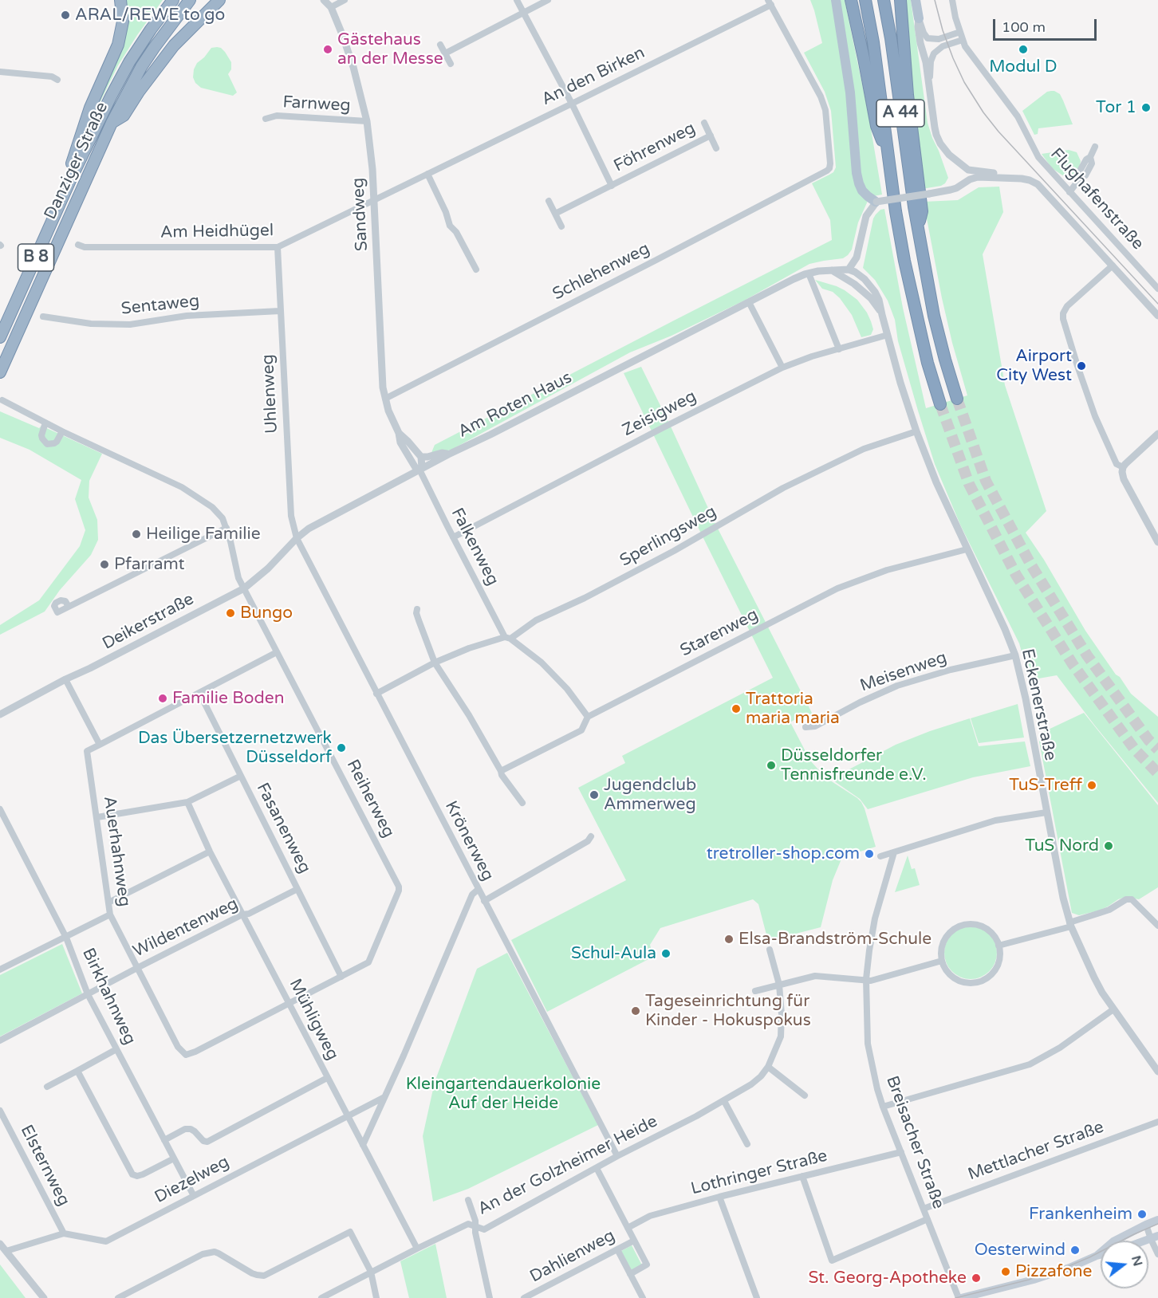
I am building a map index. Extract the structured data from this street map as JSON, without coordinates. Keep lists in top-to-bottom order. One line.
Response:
{"streets":{"highway":["A 44","Danziger Straße","B 8"],"street":["An den Birken","Farnweg","Föhrenweg","Flughafenstraße","Sandweg","Am Heidhügel","Schlehenweg","Sentaweg","Uhlenweg","Am Roten Haus","Zeisigweg","Sperlingsweg","Falkenweg","Deikerstraße","Starenweg","Meisenweg","Eckenerstraße","Reiherweg","Fasanenweg","Krönerweg","Auerhahnweg","Wildentenweg","Birkhahnweg","Mühligweg","Breisacher Straße","Mettlacher Straße","Elsternweg","An der Golzheimer Heide","Lothringer Straße","Diezelweg","Dahlienweg"]},"crossings":[["An den Birken","Föhrenweg"],["An den Birken","Sandweg"],["An den Birken","Am Heidhügel"],["An den Birken","Schlehenweg"],["Farnweg","Sandweg"],["Sandweg","Am Heidhügel"],["Sandweg","Schlehenweg"],["Sandweg","Am Roten Haus"],["Sandweg","Falkenweg"],["Am Heidhügel","Uhlenweg"],["Sentaweg","Uhlenweg"],["Uhlenweg","Am Roten Haus"],["Uhlenweg","Deikerstraße"],["Uhlenweg","Krönerweg"],["Am Roten Haus","Falkenweg"],["Am Roten Haus","Deikerstraße"],["Am Roten Haus","Eckenerstraße"],["Am Roten Haus","Krönerweg"],["Zeisigweg","Falkenweg"],["Zeisigweg","Eckenerstraße"],["Sperlingsweg","Falkenweg"],["Sperlingsweg","Eckenerstraße"],["Sperlingsweg","Krönerweg"],["Falkenweg","Starenweg"],["Deikerstraße","Reiherweg"],["Deikerstraße","Krönerweg"],["Starenweg","Eckenerstraße"],["Meisenweg","Eckenerstraße"],["Reiherweg","Fasanenweg"],["Fasanenweg","Wildentenweg"],["Krönerweg","An der Golzheimer Heide"],["Auerhahnweg","Wildentenweg"],["Auerhahnweg","Mühligweg"],["Wildentenweg","Birkhahnweg"],["Wildentenweg","Mühligweg"],["Birkhahnweg","Diezelweg"],["Mühligweg","An der Golzheimer Heide"],["Mühligweg","Diezelweg"],["Breisacher Straße","Mettlacher Straße"],["Breisacher Straße","Lothringer Straße"],["Elsternweg","Diezelweg"]],"parks":["Kleingartendauerkolonie Auf der Heide"],"places":["ARAL/REWE to go","Gästehaus an der Messe","Modul D","Tor 1","Airport City West","Heilige Familie","Pfarramt","Bungo","Familie Boden","Trattoria maria maria","Das Übersetzernetzwerk Düsseldorf","Düsseldorfer Tennisfreunde e.V.","TuS-Treff","Jugendclub Ammerweg","TuS Nord","tretroller-shop.com","Elsa-Brandström-Schule","Schul-Aula","Tageseinrichtung für Kinder - Hokuspokus","Frankenheim","Oesterwind","Pizzafone","St. Georg-Apotheke"],"scale_bar":"100 m","north":"right"}
